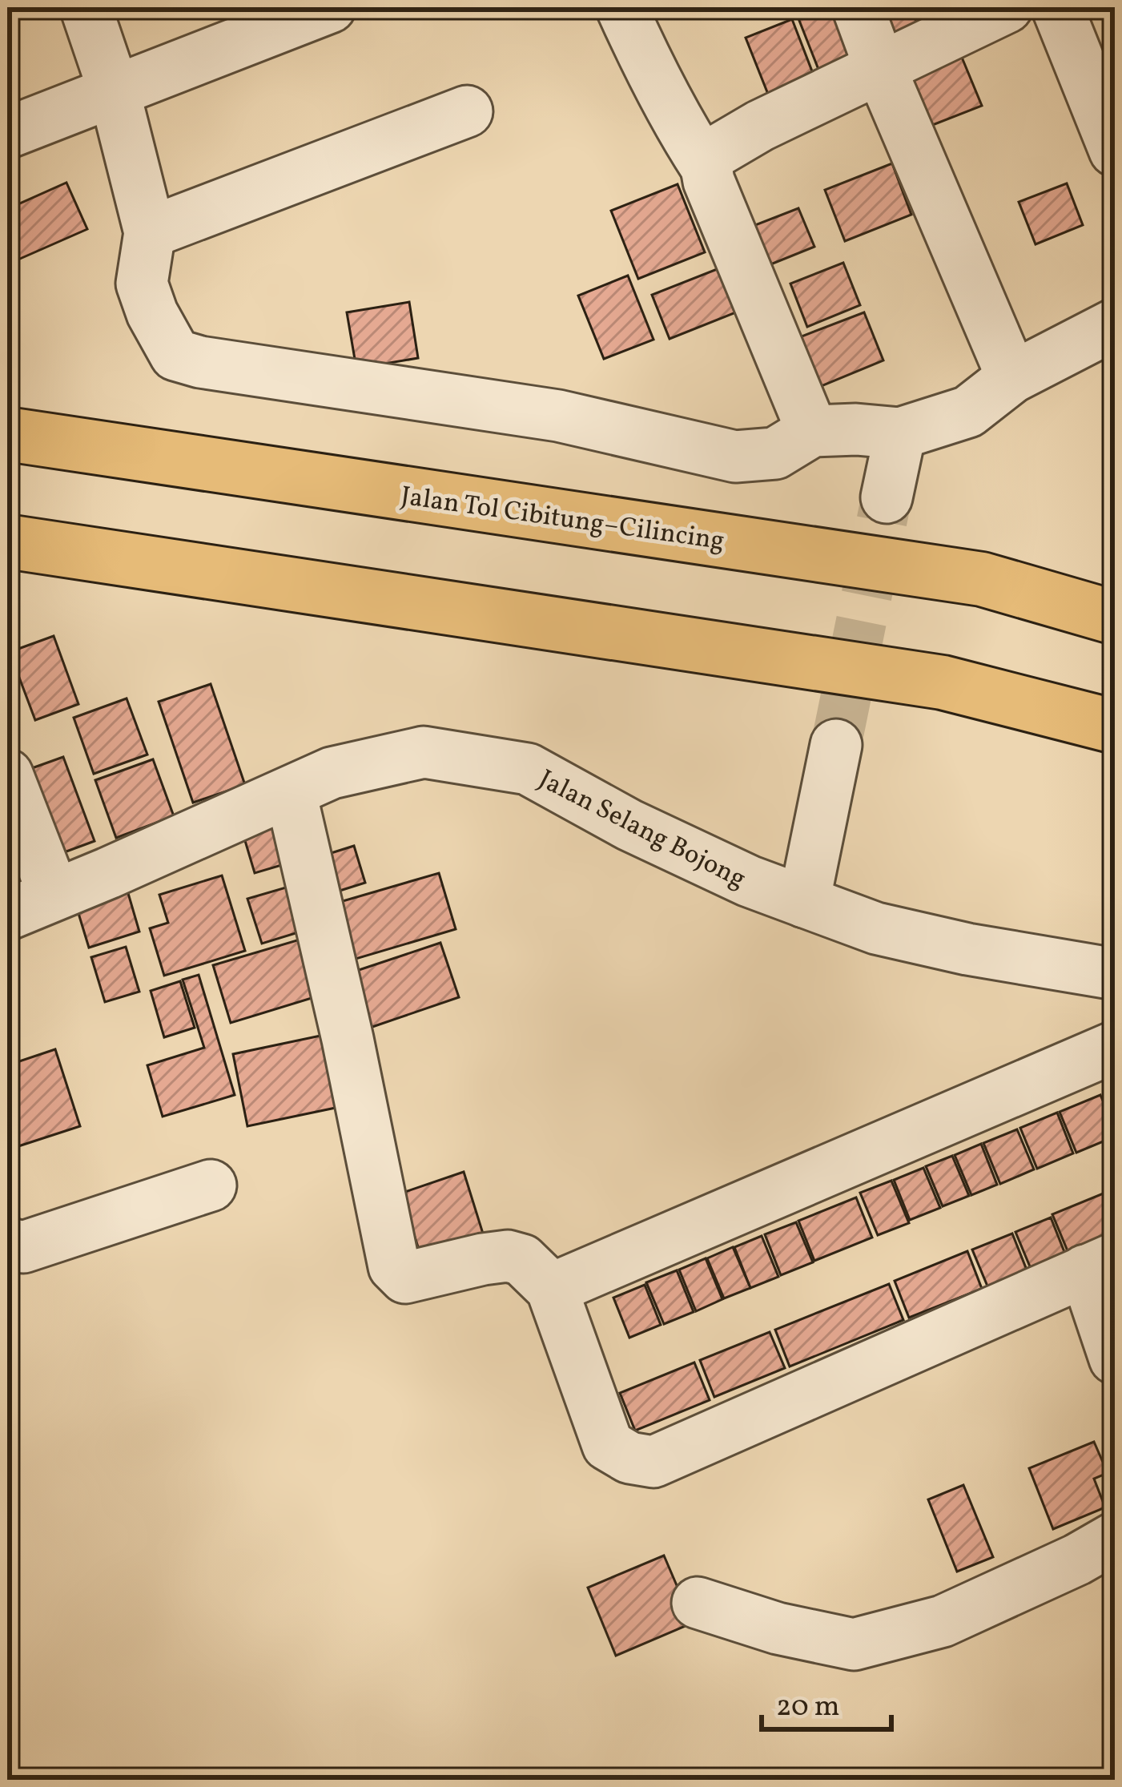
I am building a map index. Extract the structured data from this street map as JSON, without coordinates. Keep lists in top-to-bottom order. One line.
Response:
{"streets":{"highway":["Jalan Tol Cibitung–Cilincing"],"street":["Jalan Selang Bojong"]},"scale_bar":"20 m"}
